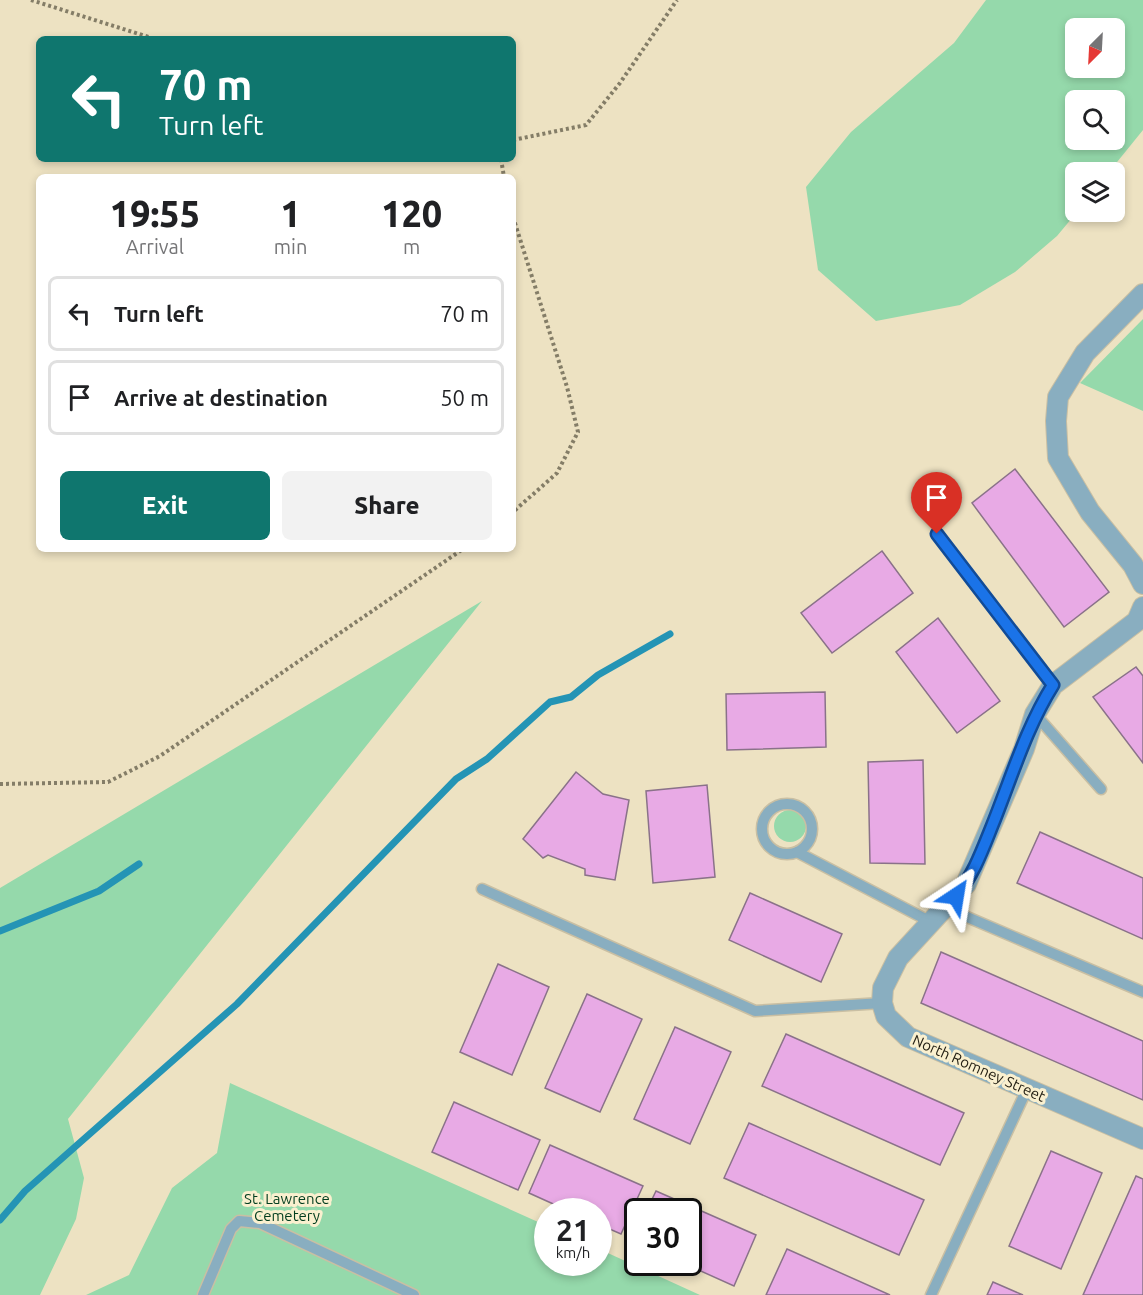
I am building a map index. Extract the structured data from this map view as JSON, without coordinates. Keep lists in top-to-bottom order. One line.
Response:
{"streets":{"street":["North Romney Street"]},"parks":["St. Lawrence Cemetery"],"north":"bottom left","page":{"turn":["70 m","Turn left"],"eta":["19:55","Arrival","1","min","120","m"],"list":[{"name":"Turn left","value":"70 m"},{"name":"Arrive at destination","value":"50 m"}],"buttons":["Exit","Share"],"speed":"21 km/h","limit":"30"}}
